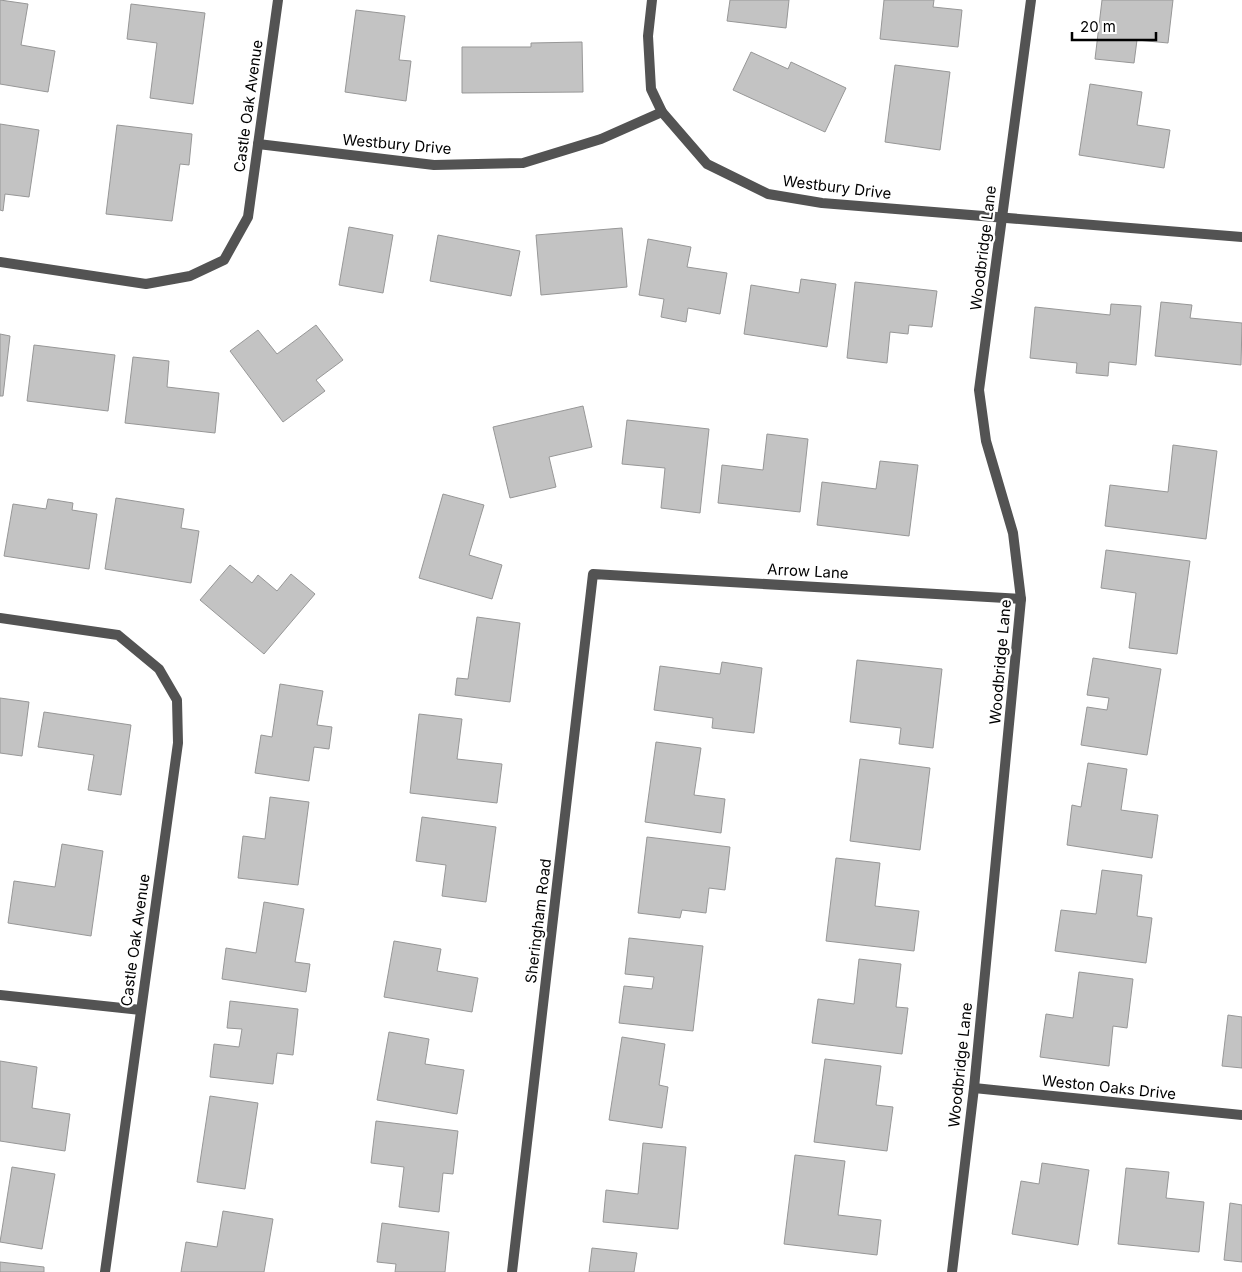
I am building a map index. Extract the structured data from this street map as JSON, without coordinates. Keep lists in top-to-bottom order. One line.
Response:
{"streets":{"street":["Castle Oak Avenue","Westbury Drive","Woodbridge Lane","Arrow Lane","Sheringham Road","Weston Oaks Drive"]},"crossings":[["Castle Oak Avenue","Westbury Drive"],["Westbury Drive","Woodbridge Lane"],["Woodbridge Lane","Arrow Lane"],["Woodbridge Lane","Weston Oaks Drive"],["Arrow Lane","Sheringham Road"]],"scale_bar":"20 m"}
